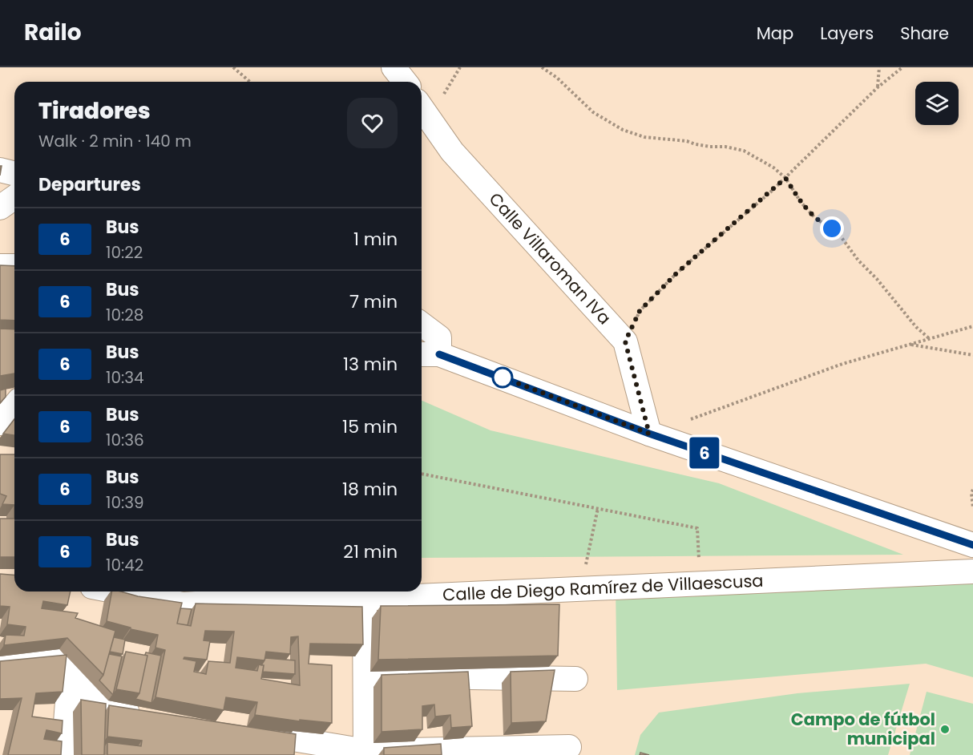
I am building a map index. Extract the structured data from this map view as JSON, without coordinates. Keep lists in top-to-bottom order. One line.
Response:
{"streets":{"street":["Calle Villaroman IVa","Calle de Diego Ramírez de Villaescusa"]},"places":["Campo de fútbol municipal"],"lines":["bus line 6"],"page":{"header":"Railo","nav":["Map","Layers","Share"],"on_map":"6","heading":[["Tiradores","Walk · 2 min · 140 m"],"Departures"],"list":[{"mark":"6","name":"Bus","note":"10:22","value":"1 min"},{"mark":"6","name":"Bus","note":"10:28","value":"7 min"},{"mark":"6","name":"Bus","note":"10:34","value":"13 min"},{"mark":"6","name":"Bus","note":"10:36","value":"15 min"},{"mark":"6","name":"Bus","note":"10:39","value":"18 min"},{"mark":"6","name":"Bus","note":"10:42","value":"21 min"}]}}
